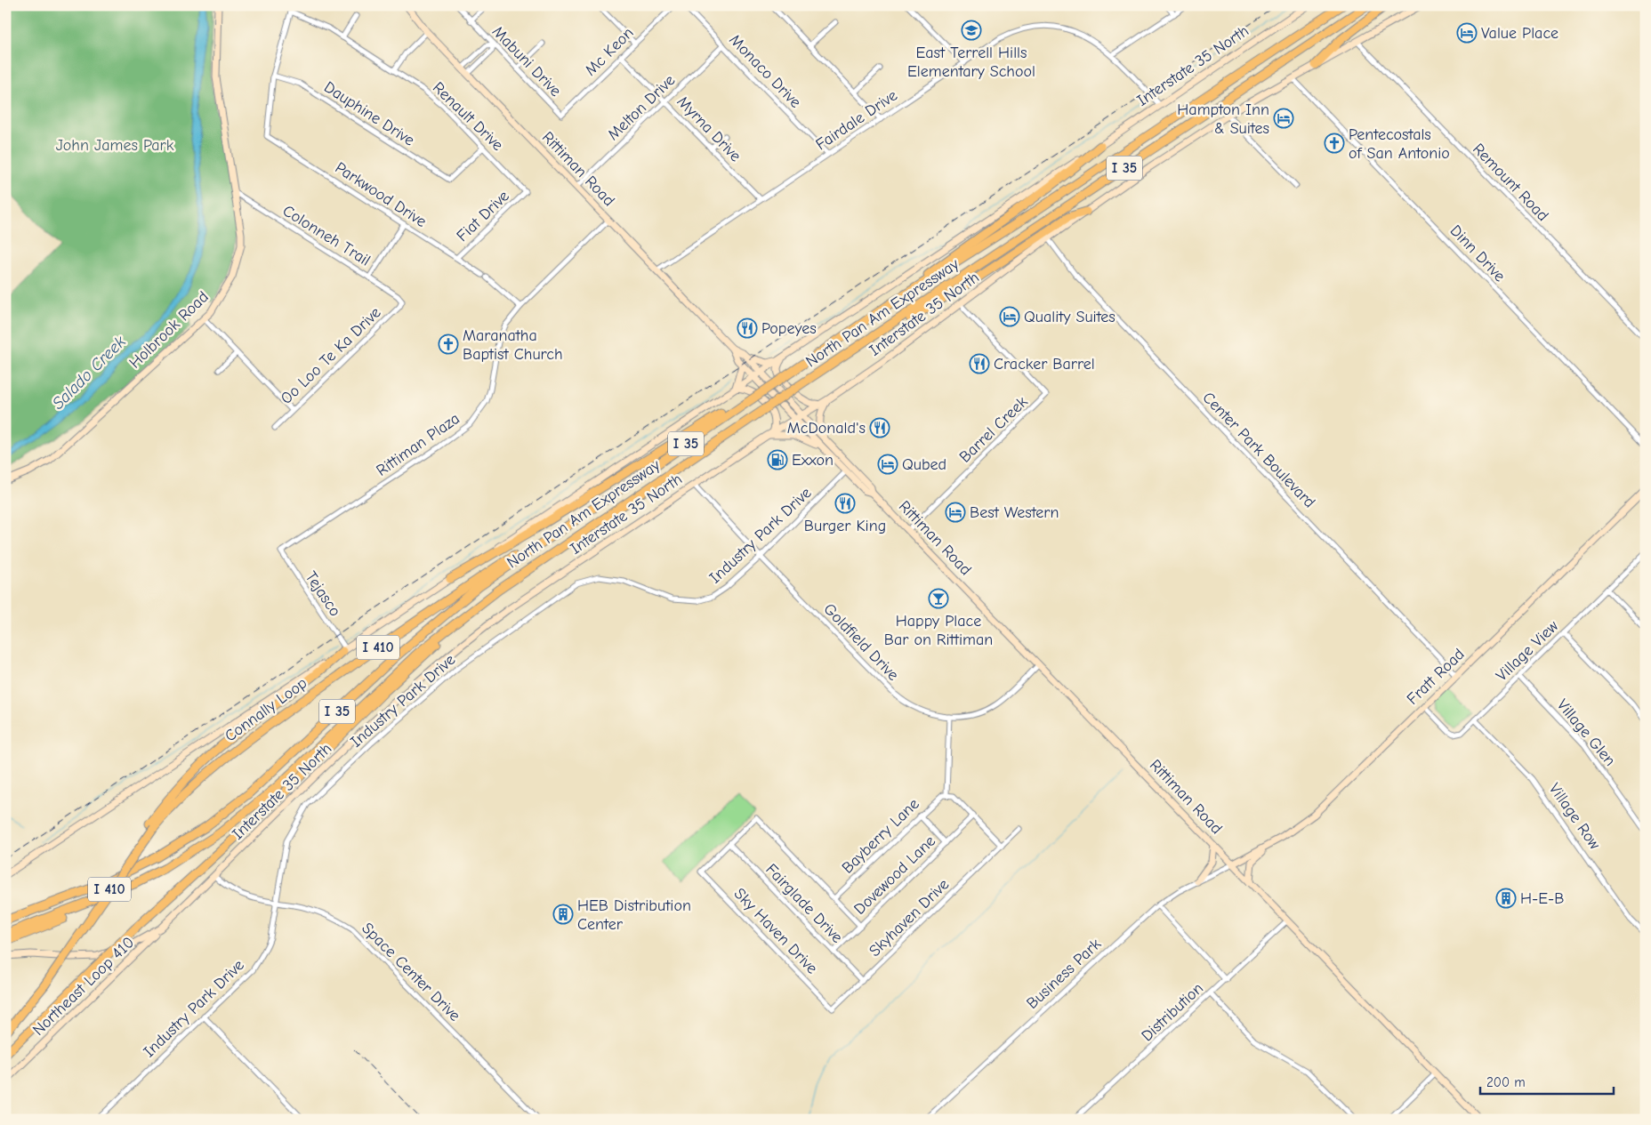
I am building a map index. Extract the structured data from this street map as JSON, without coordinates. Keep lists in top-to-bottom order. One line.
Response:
{"streets":{"highway":["I 35","North Pan Am Expressway","I 410","Connally Loop"],"main road":["Interstate 35 North","Rittiman Road","Holbrook Road","Fratt Road","Northeast Loop 410"],"street":["Mc Keon","Mabuni Drive","Monaco Drive","Melton Drive","Dauphine Drive","Renault Drive","Fairdale Drive","Myrna Drive","Remount Road","Parkwood Drive","Fiat Drive","Colonneh Trail","Dinn Drive","Oo Loo Te Ka Drive","Barrel Creek","Rittiman Plaza","Center Park Boulevard","Industry Park Drive","Tejasco","Goldfield Drive","Village View","Village Glen","Village Row","Bayberry Lane","Dovewood Lane","Fairglade Drive","Skyhaven Drive","Sky Haven Drive","Space Center Drive","Business Park","Distribution"]},"crossings":[["Mc Keon","Mabuni Drive"],["Mc Keon","Myrna Drive"],["Interstate 35 North","Fairdale Drive"],["Interstate 35 North","Rittiman Road"],["Interstate 35 North","Remount Road"],["Interstate 35 North","Dinn Drive"],["Interstate 35 North","Barrel Creek"],["Interstate 35 North","Center Park Boulevard"],["Interstate 35 North","Tejasco"],["Interstate 35 North","Goldfield Drive"],["Interstate 35 North","Space Center Drive"],["Interstate 35 North","Northeast Loop 410"],["Monaco Drive","Melton Drive"],["Monaco Drive","Fairdale Drive"],["Melton Drive","Myrna Drive"],["Melton Drive","Rittiman Road"],["Dauphine Drive","Renault Drive"],["Dauphine Drive","Parkwood Drive"],["Renault Drive","Parkwood Drive"],["Renault Drive","Fiat Drive"],["Fairdale Drive","Myrna Drive"],["Fairdale Drive","Rittiman Road"],["Rittiman Road","Barrel Creek"],["Rittiman Road","Rittiman Plaza"],["Rittiman Road","Industry Park Drive"],["Rittiman Road","Goldfield Drive"],["Rittiman Road","Fratt Road"],["Rittiman Road","Business Park"],["Rittiman Road","Distribution"],["Parkwood Drive","Fiat Drive"],["Parkwood Drive","Rittiman Plaza"],["Colonneh Trail","Holbrook Road"],["Colonneh Trail","Oo Loo Te Ka Drive"],["North Pan Am Expressway","I 410"],["North Pan Am Expressway","Connally Loop"],["Rittiman Plaza","Tejasco"],["Center Park Boulevard","Fratt Road"],["Industry Park Drive","Goldfield Drive"],["Industry Park Drive","Space Center Drive"],["Village View","Fratt Road"],["Village View","Village Glen"],["Village View","Village Row"],["Fratt Road","Business Park"],["Dovewood Lane","Fairglade Drive"],["Fairglade Drive","Skyhaven Drive"],["Fairglade Drive","Sky Haven Drive"],["Skyhaven Drive","Sky Haven Drive"]],"water":["Salado Creek"],"parks":["John James Park"],"places":{"school or university":["East Terrell Hills Elementary School"],"hotel":["Value Place","Hampton Inn & Suites","Quality Suites","Qubed","Best Western"],"church":["Pentecostals of San Antonio","Maranatha Baptist Church"],"restaurant":["Popeyes","Cracker Barrel","McDonald's","Burger King"],"fuel station":["Exxon"],"bar":["Happy Place Bar on Rittiman"],"building":["H-E-B","HEB Distribution Center"]},"scale_bar":"200 m"}
